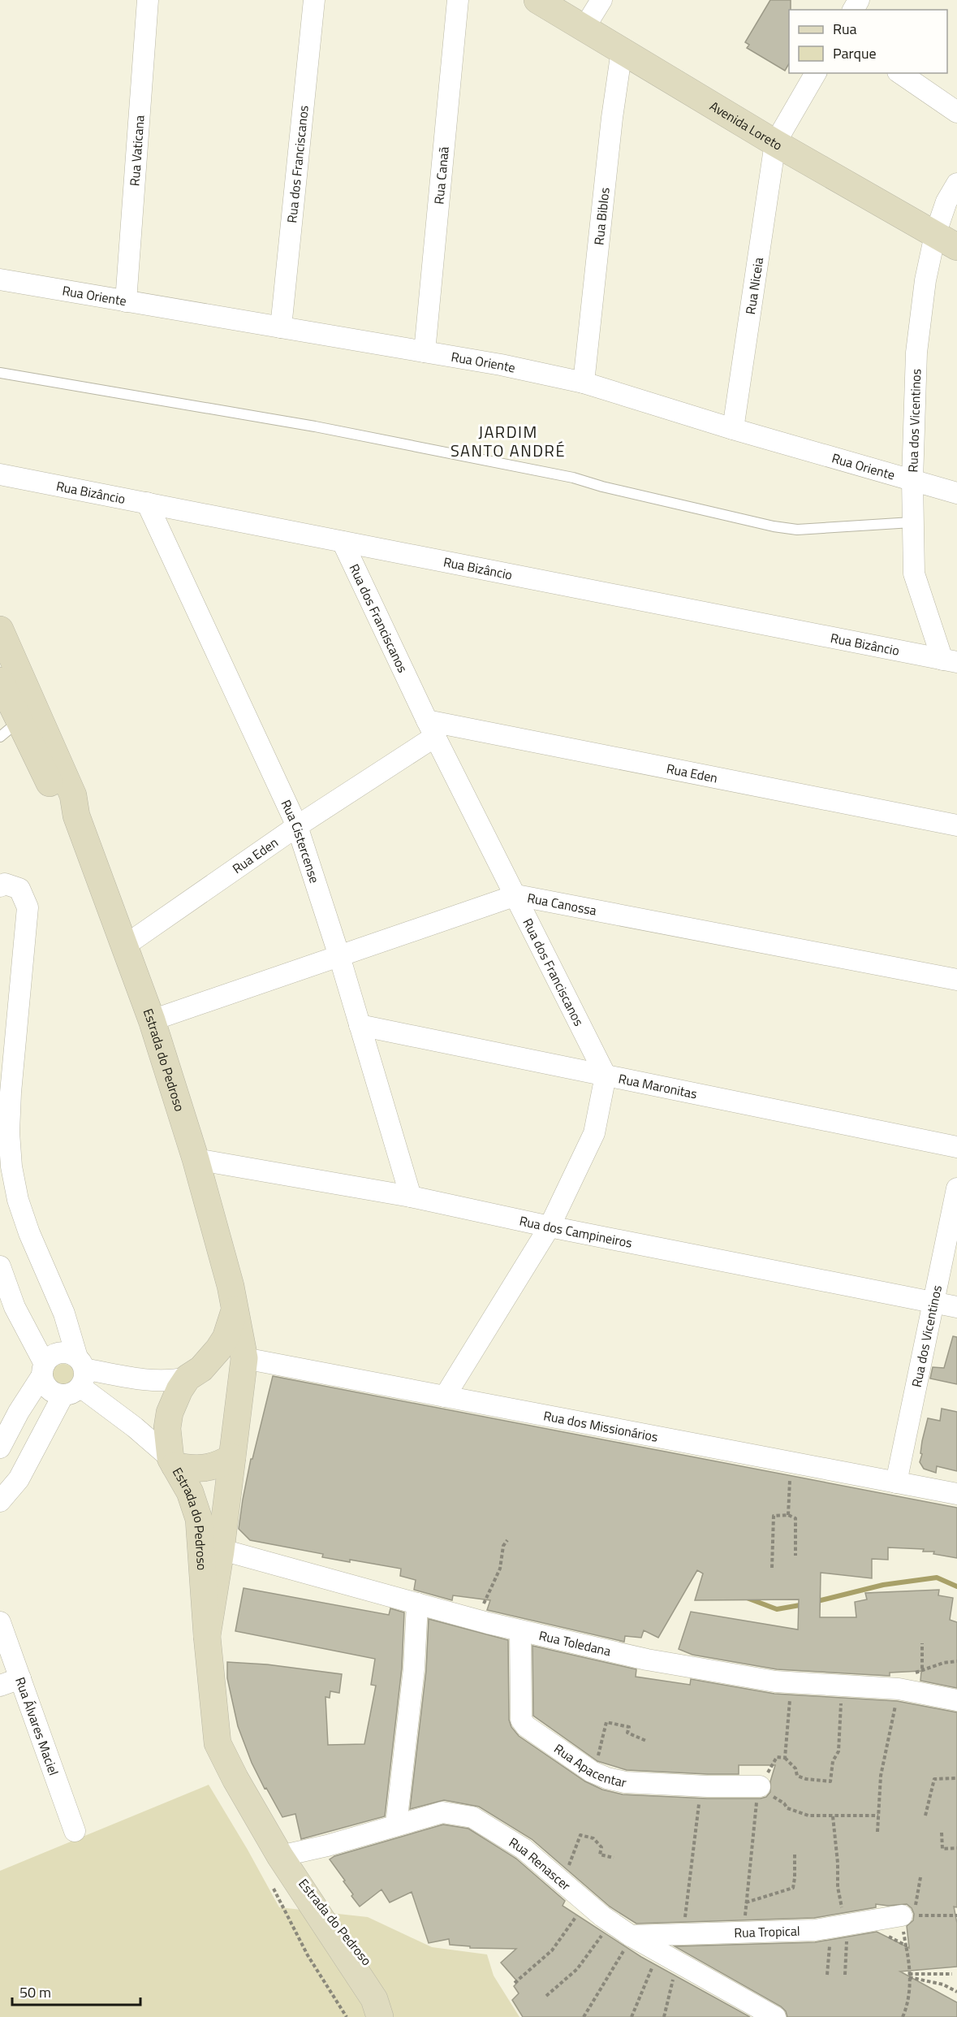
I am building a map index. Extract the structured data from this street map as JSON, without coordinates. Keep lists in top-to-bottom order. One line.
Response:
{"streets":{"main road":["Avenida Loreto","Estrada do Pedroso"],"street":["Rua Vaticana","Rua dos Franciscanos","Rua Canaã","Rua Biblos","Rua Niceia","Rua Oriente","Rua dos Vicentinos","Rua Bizâncio","Rua Eden","Rua Cistercense","Rua Canossa","Rua Maronitas","Rua dos Campineiros","Rua dos Missionários","Rua Toledana","Rua Álvares Maciel","Rua Apacentar","Rua Renascer","Rua Tropical"]},"crossings":[["Avenida Loreto","Rua Biblos"],["Avenida Loreto","Rua Niceia"],["Avenida Loreto","Rua dos Vicentinos"],["Rua Vaticana","Rua Oriente"],["Rua dos Franciscanos","Rua Oriente"],["Rua dos Franciscanos","Rua Bizâncio"],["Rua dos Franciscanos","Rua Eden"],["Rua dos Franciscanos","Rua Canossa"],["Rua dos Franciscanos","Rua Maronitas"],["Rua Canaã","Rua Oriente"],["Rua Biblos","Rua Oriente"],["Rua Niceia","Rua Oriente"],["Rua Oriente","Rua dos Vicentinos"],["Rua dos Vicentinos","Rua Bizâncio"],["Rua dos Vicentinos","Rua dos Campineiros"],["Rua dos Vicentinos","Rua dos Missionários"],["Rua Bizâncio","Rua Cistercense"],["Rua Eden","Rua Cistercense"],["Rua Eden","Estrada do Pedroso"],["Rua Cistercense","Rua Canossa"],["Rua Cistercense","Rua Maronitas"],["Rua Cistercense","Rua dos Campineiros"],["Rua Canossa","Estrada do Pedroso"],["Estrada do Pedroso","Rua dos Campineiros"],["Estrada do Pedroso","Rua dos Missionários"],["Estrada do Pedroso","Rua Toledana"],["Estrada do Pedroso","Rua Renascer"],["Rua Toledana","Rua Apacentar"],["Rua Renascer","Rua Tropical"]],"districts":["JARDIM SANTO ANDRÉ"],"legend":["Rua","Parque"],"scale_bar":"50 m"}
